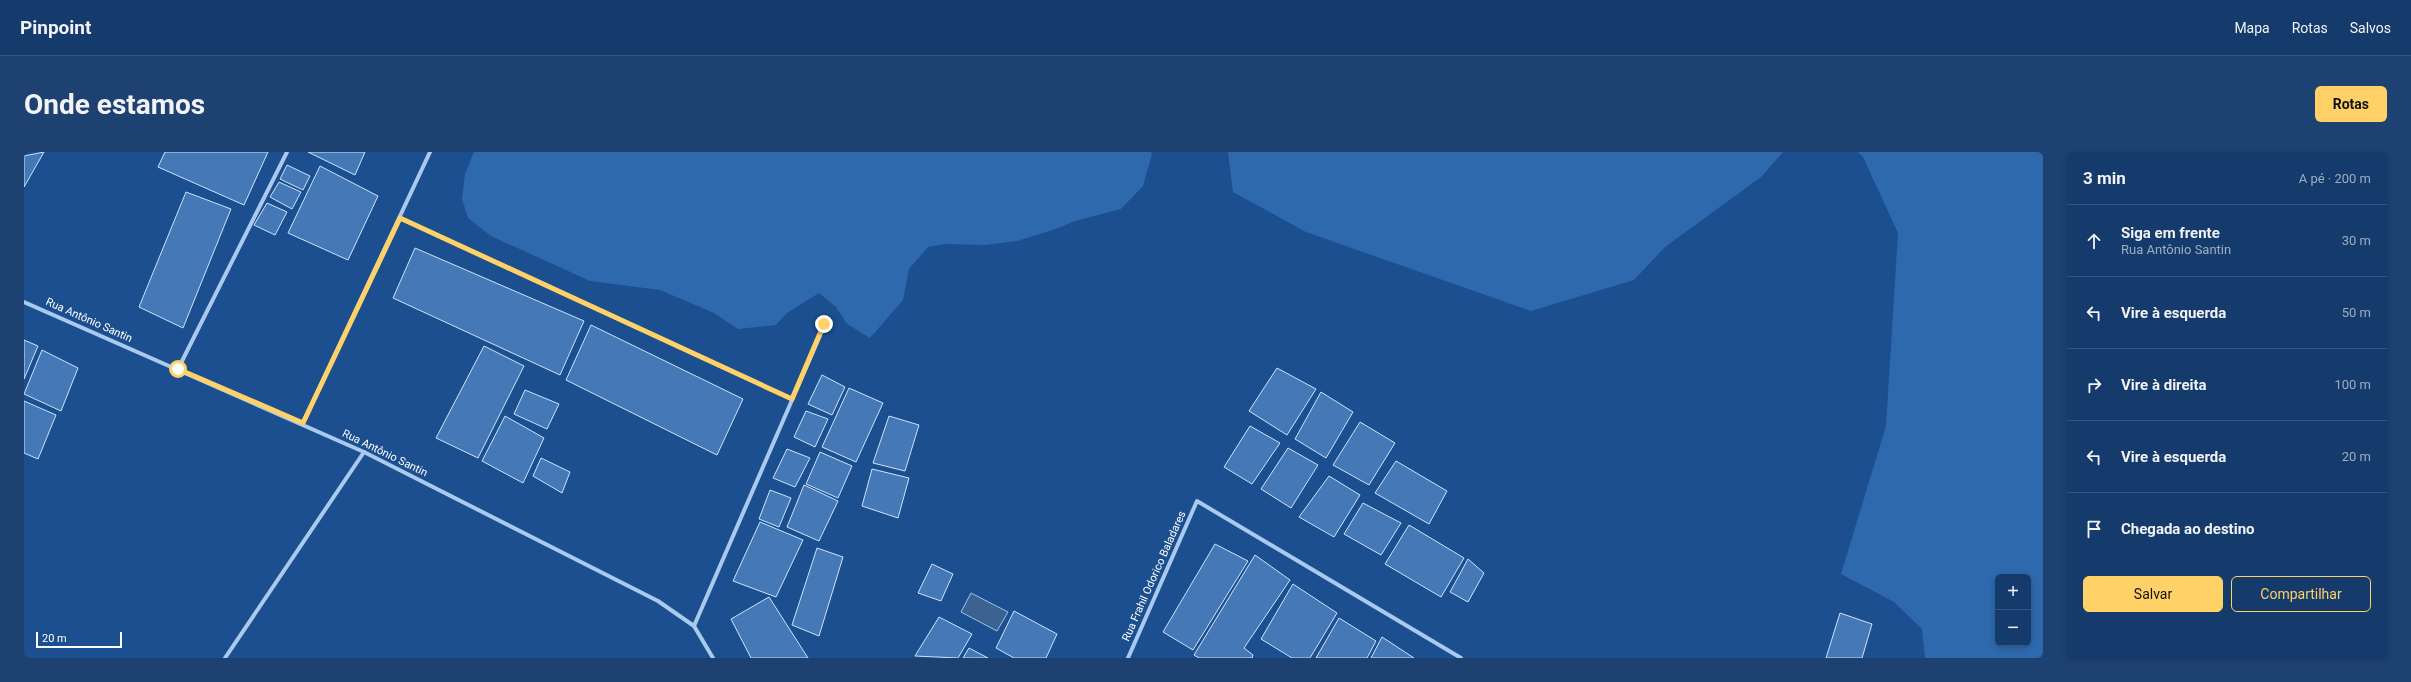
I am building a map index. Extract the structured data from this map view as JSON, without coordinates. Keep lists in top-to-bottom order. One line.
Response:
{"streets":{"street":["Rua Antônio Santin","Rua Frahil Odorico Baladares"]},"scale_bar":"20 m","page":{"header":"Pinpoint","nav":["Mapa","Rotas","Salvos"],"buttons":["Rotas",["Salvar","Compartilhar"]],"title":"Onde estamos","heading":["3 min","A pé · 200 m"],"list":[["Siga em frente","Rua Antônio Santin","30 m"],["Vire à esquerda","50 m"],["Vire à direita","100 m"],["Vire à esquerda","20 m"],"Chegada ao destino"],"map_buttons":["+","−"],"scale":"20 m"}}
